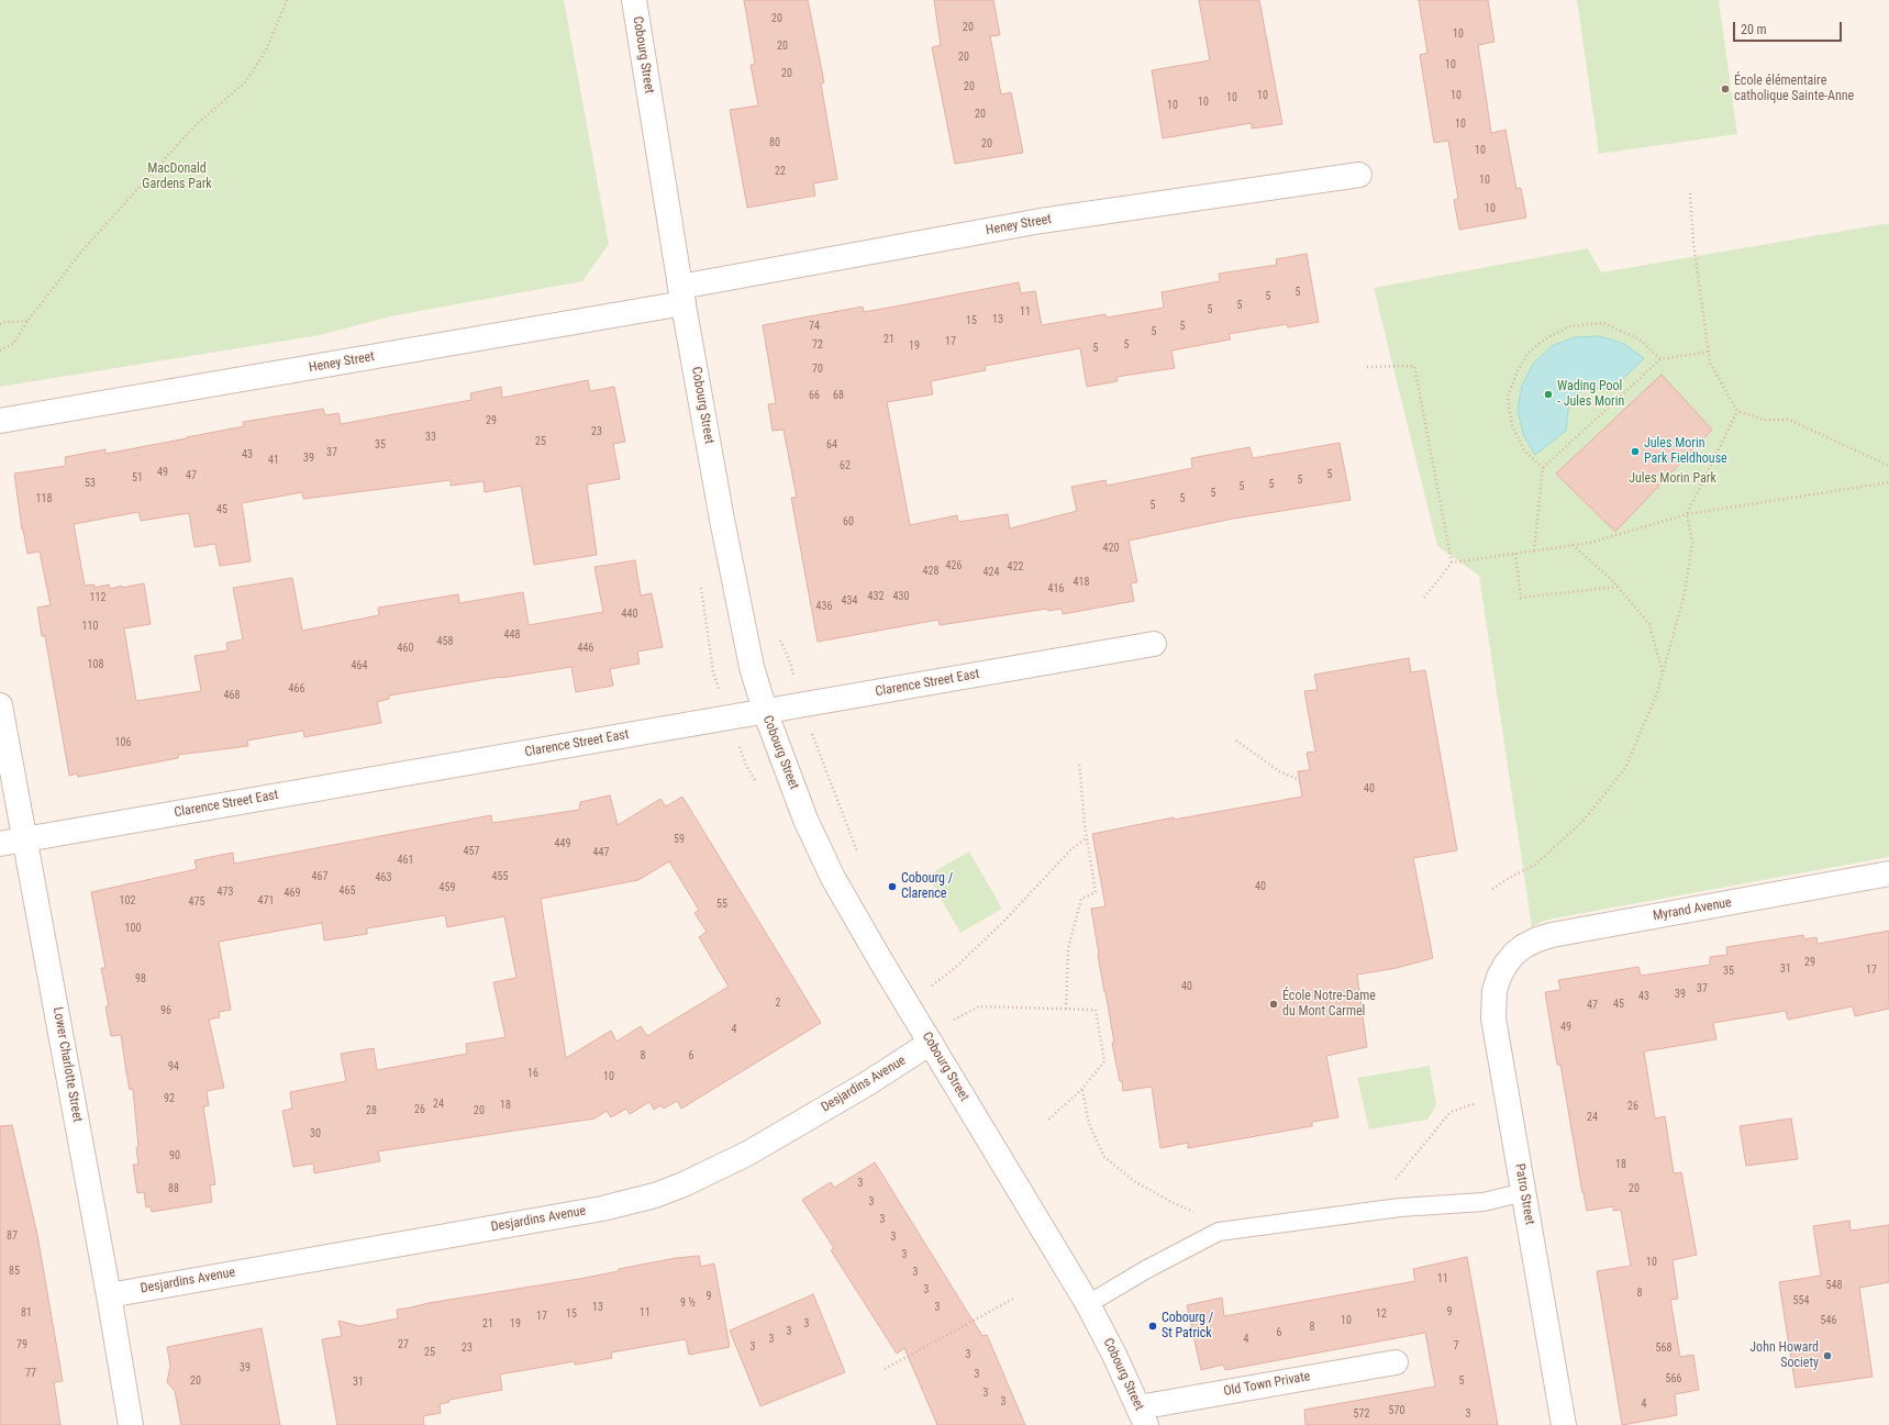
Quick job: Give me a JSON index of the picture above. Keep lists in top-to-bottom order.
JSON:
{
  "streets": {
    "street": [
      "Cobourg Street",
      "Heney Street",
      "Clarence Street East",
      "Myrand Avenue",
      "Lower Charlotte Street",
      "Desjardins Avenue",
      "Patro Street",
      "Old Town Private"
    ]
  },
  "crossings": [
    ["Cobourg Street", "Heney Street"],
    ["Cobourg Street", "Clarence Street East"],
    ["Cobourg Street", "Desjardins Avenue"],
    ["Cobourg Street", "Old Town Private"],
    ["Clarence Street East", "Lower Charlotte Street"],
    ["Myrand Avenue", "Patro Street"],
    ["Lower Charlotte Street", "Desjardins Avenue"]
  ],
  "parks": ["MacDonald Gardens Park", "Jules Morin Park"],
  "places": [
    "École élémentaire catholique Sainte-Anne",
    "Wading Pool - Jules Morin",
    "Jules Morin Park Fieldhouse",
    "Cobourg / Clarence",
    "École Notre-Dame du Mont Carmel",
    "Cobourg / St Patrick",
    "John Howard Society"
  ],
  "house_numbers": [
    "20",
    "20",
    "10",
    "20",
    "20",
    "10",
    "20",
    "20",
    "10",
    "10",
    "10",
    "10",
    "10",
    "20",
    "10",
    "80",
    "20",
    "10",
    "22",
    "10",
    "10",
    "5",
    "5",
    "5",
    "5",
    "11",
    "13",
    "15",
    "74",
    "5",
    "5",
    "21",
    "17",
    "72",
    "5",
    "19",
    "5",
    "70",
    "66",
    "68",
    "29",
    "23",
    "33",
    "25",
    "35",
    "64",
    "37",
    "43",
    "39",
    "41",
    "62",
    "49",
    "5",
    "47",
    "51",
    "5",
    "53",
    "5",
    "5",
    "5",
    "118",
    "5",
    "5",
    "45",
    "60",
    "420",
    "426",
    "422",
    "428",
    "424",
    "418",
    "416",
    "432",
    "430",
    "112",
    "434",
    "436",
    "440",
    "110",
    "448",
    "458",
    "460",
    "446",
    "108",
    "464",
    "466",
    "468",
    "106",
    "40",
    "59",
    "449",
    "457",
    "447",
    "461",
    "467",
    "455",
    "463",
    "40",
    "459",
    "465",
    "473",
    "469",
    "102",
    "471",
    "475",
    "55",
    "100",
    "29",
    "31",
    "17",
    "35",
    "98",
    "40",
    "37",
    "39",
    "43",
    "2",
    "45",
    "47",
    "96",
    "49",
    "4",
    "8",
    "6",
    "94",
    "16",
    "10",
    "92",
    "24",
    "18",
    "26",
    "26",
    "28",
    "20",
    "24",
    "30",
    "90",
    "18",
    "3",
    "88",
    "20",
    "3",
    "3",
    "87",
    "3",
    "3",
    "10",
    "85",
    "3",
    "11",
    "548",
    "3",
    "8",
    "9",
    "554",
    "9 ½",
    "13",
    "3",
    "9",
    "81",
    "11",
    "15",
    "12",
    "17",
    "10",
    "546",
    "21",
    "19",
    "3",
    "8",
    "3",
    "6",
    "3",
    "4",
    "79",
    "27",
    "7",
    "3",
    "23",
    "568",
    "25",
    "3",
    "39",
    "77",
    "3",
    "566",
    "20",
    "5",
    "31",
    "3",
    "3",
    "4",
    "570",
    "572",
    "3"
  ],
  "scale_bar": "20 m"
}
